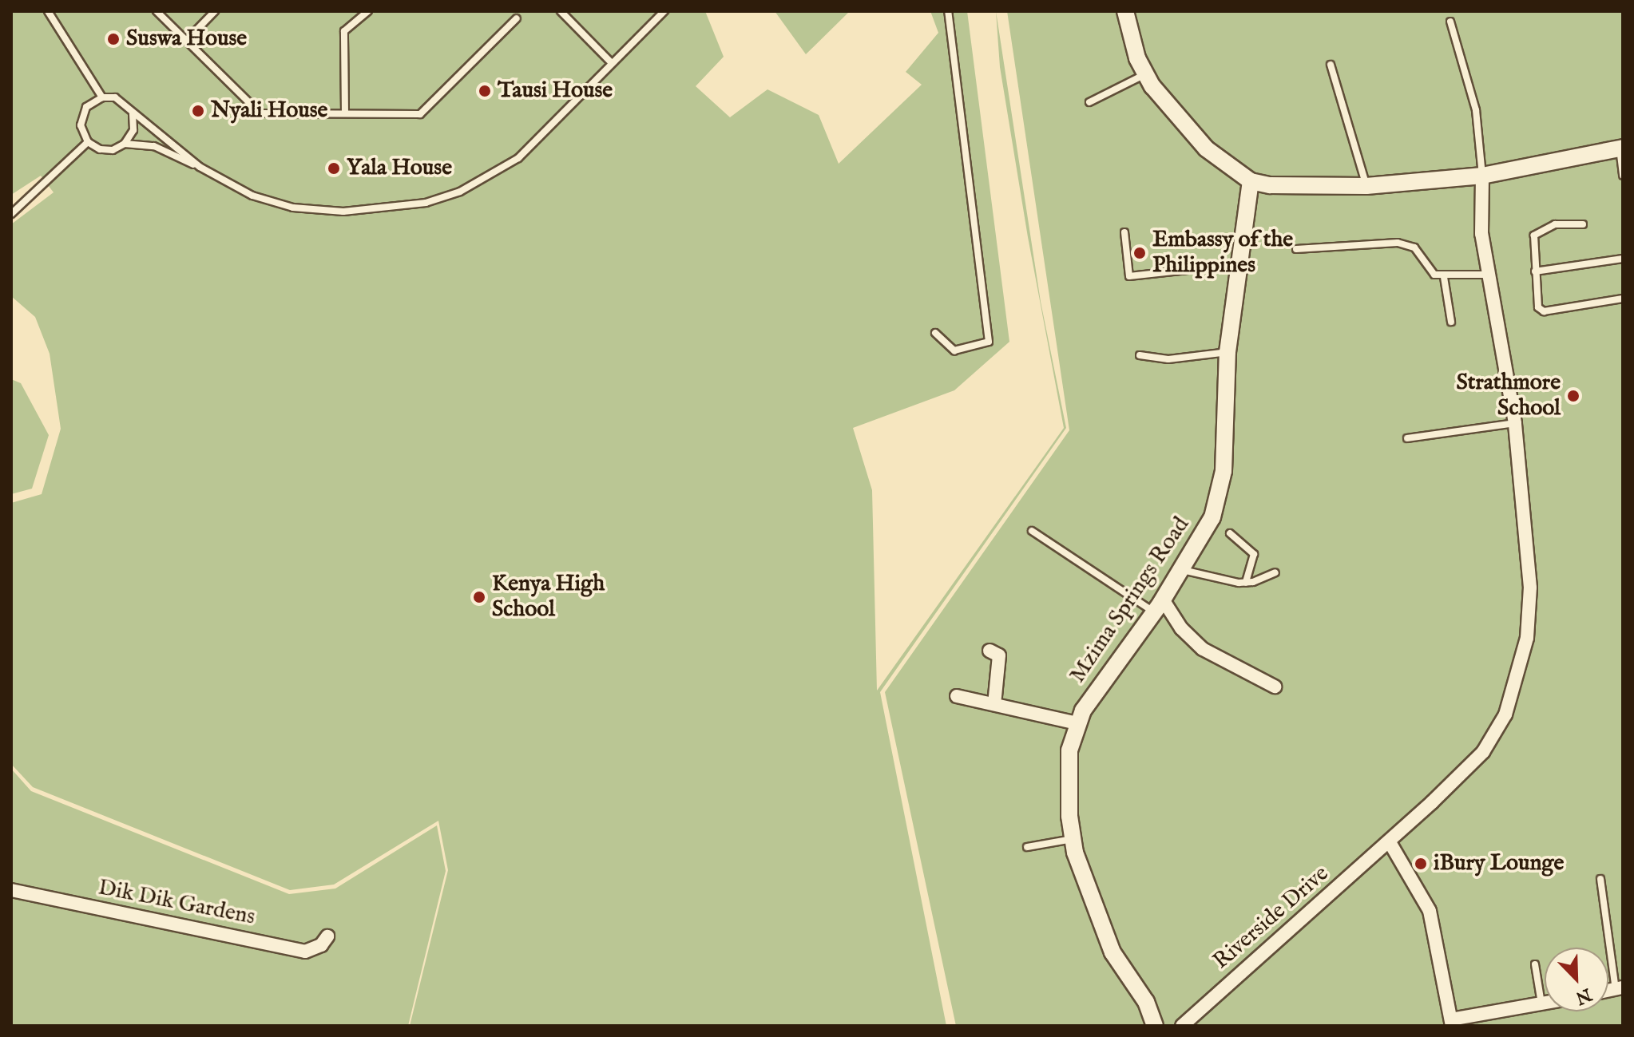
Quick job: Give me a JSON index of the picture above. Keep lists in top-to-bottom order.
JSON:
{
  "streets": {
    "street": ["Mzima Springs Road", "Dik Dik Gardens", "Riverside Drive"]
  },
  "places": [
    "Suswa House",
    "Tausi House",
    "Nyali House",
    "Yala House",
    "Embassy of the Philippines",
    "Strathmore School",
    "Kenya High School",
    "iBury Lounge"
  ],
  "north": "bottom right"
}
